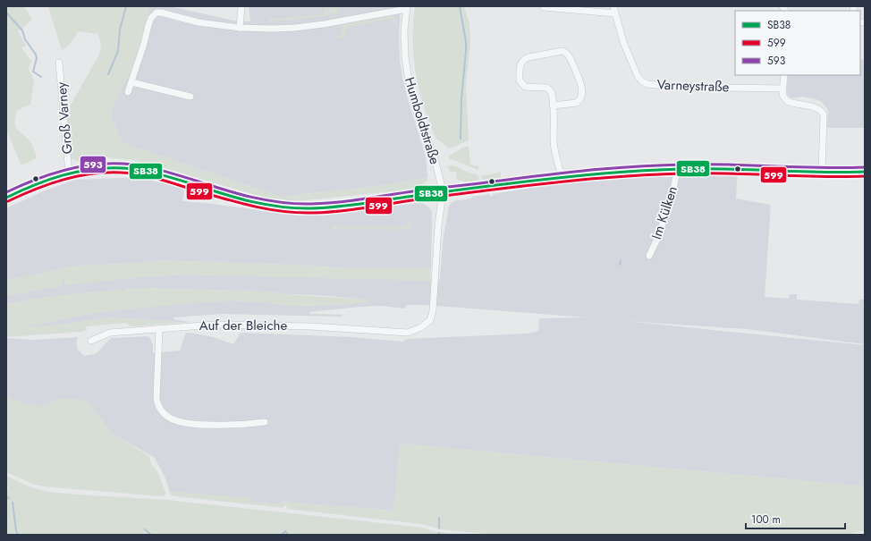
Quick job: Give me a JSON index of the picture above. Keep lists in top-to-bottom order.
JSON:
{
  "streets": {
    "street": [
      "Varneystraße",
      "Groß Varney",
      "Humboldtstraße",
      "Im Külken",
      "Auf der Bleiche"
    ]
  },
  "crossings": [
    ["Humboldtstraße", "Auf der Bleiche"]
  ],
  "lines": ["transit line 593", "transit line SB38", "transit line 599"],
  "legend": ["SB38", "599", "593"],
  "scale_bar": "100 m"
}
